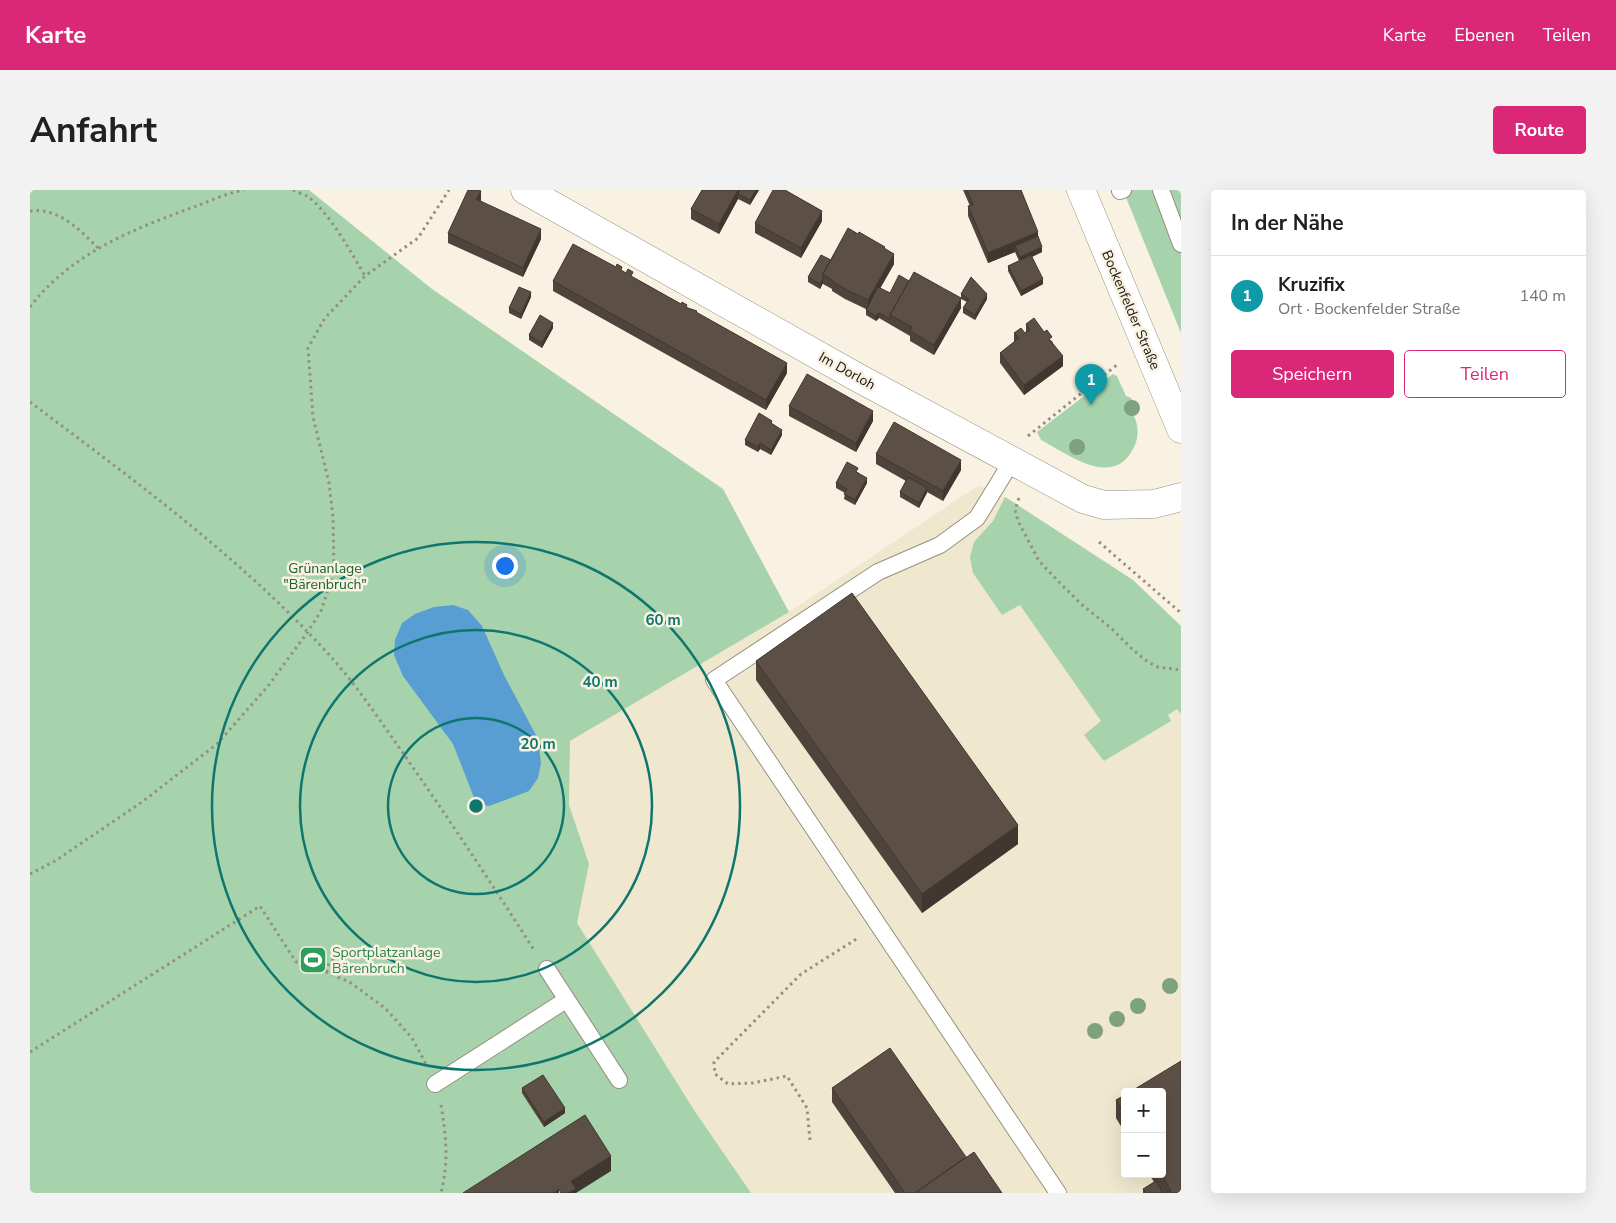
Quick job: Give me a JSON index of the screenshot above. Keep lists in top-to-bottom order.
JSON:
{
  "streets": {
    "street": ["Bockenfelder Straße", "Im Dorloh"]
  },
  "parks": ["Grünanlage \"Bärenbruch\""],
  "places": {
    "sports": ["Sportplatzanlage Bärenbruch"]
  },
  "page": {
    "header": "Karte",
    "nav": ["Karte", "Ebenen", "Teilen"],
    "buttons": [
      "Route",
      ["Speichern", "Teilen"]
    ],
    "title": "Anfahrt",
    "heading": "In der Nähe",
    "list": [
      {
        "mark": "1",
        "name": "Kruzifix",
        "note": "Ort · Bockenfelder Straße",
        "value": "140 m"
      }
    ],
    "pins": "1",
    "map_buttons": ["+", "−"]
  },
  "rings": ["60 m", "40 m", "20 m"]
}
